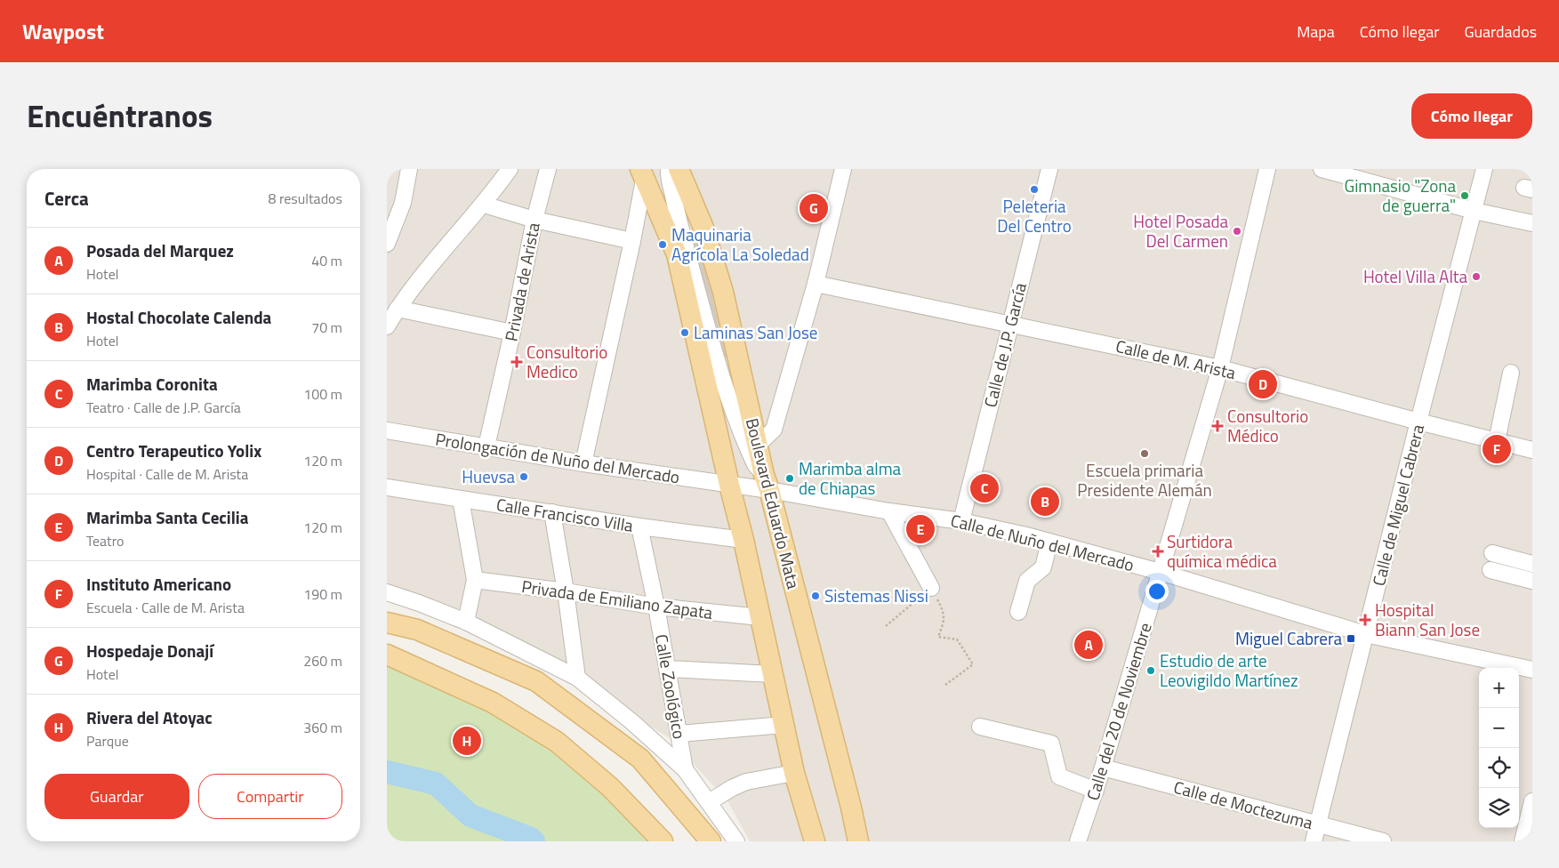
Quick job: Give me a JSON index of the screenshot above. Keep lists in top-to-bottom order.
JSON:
{
  "streets": {
    "main road": ["Boulevard Eduardo Mata"],
    "street": [
      "Privada de Arista",
      "Calle de J.P. García",
      "Calle de M. Arista",
      "Prolongación de Nuño del Mercado",
      "Calle de Miguel Cabrera",
      "Calle Francisco Villa",
      "Calle de Nuño del Mercado",
      "Privada de Emiliano Zapata",
      "Calle Zoológico",
      "Calle del 20 de Noviembre",
      "Calle de Moctezuma"
    ]
  },
  "crossings": [
    ["Privada de Arista", "Prolongación de Nuño del Mercado"],
    ["Calle de J.P. García", "Calle de M. Arista"],
    ["Calle de J.P. García", "Calle de Nuño del Mercado"],
    ["Calle de M. Arista", "Calle de Miguel Cabrera"],
    ["Calle de M. Arista", "Calle del 20 de Noviembre"],
    ["Prolongación de Nuño del Mercado", "Calle de Nuño del Mercado"],
    ["Boulevard Eduardo Mata", "Calle de Nuño del Mercado"],
    ["Calle de Miguel Cabrera", "Calle de Nuño del Mercado"],
    ["Calle de Miguel Cabrera", "Calle de Moctezuma"],
    ["Calle Francisco Villa", "Calle Zoológico"],
    ["Calle de Nuño del Mercado", "Calle del 20 de Noviembre"],
    ["Privada de Emiliano Zapata", "Calle Zoológico"],
    ["Calle del 20 de Noviembre", "Calle de Moctezuma"]
  ],
  "places": {
    "other": [
      "Peleteria Del Centro",
      "Gimnasio \"Zona de guerra\"",
      "Hotel Posada Del Carmen",
      "Maquinaria Agrícola La Soledad",
      "Hotel Villa Alta",
      "Laminas San Jose",
      "Escuela primaria Presidente Alemán",
      "Huevsa",
      "Marimba alma de Chiapas",
      "Sistemas Nissi",
      "Estudio de arte Leovigildo Martínez"
    ],
    "health": [
      "Consultorio Medico",
      "Consultorio Médico",
      "Surtidora química médica",
      "Hospital Biann San Jose"
    ],
    "transit": ["Miguel Cabrera"]
  },
  "page": {
    "header": "Waypost",
    "nav": ["Mapa", "Cómo llegar", "Guardados"],
    "title": "Encuéntranos",
    "buttons": [
      "Cómo llegar",
      ["Guardar", "Compartir"]
    ],
    "heading": ["Cerca", "8 resultados"],
    "pins": [
      "G",
      "D",
      "F",
      "C",
      "B",
      "E",
      "A",
      "H"
    ],
    "list": [
      {
        "mark": "A",
        "name": "Posada del Marquez",
        "note": "Hotel",
        "value": "40 m"
      },
      {
        "mark": "B",
        "name": "Hostal Chocolate Calenda",
        "note": "Hotel",
        "value": "70 m"
      },
      {
        "mark": "C",
        "name": "Marimba Coronita",
        "note": "Teatro · Calle de J.P. García",
        "value": "100 m"
      },
      {
        "mark": "D",
        "name": "Centro Terapeutico Yolix",
        "note": "Hospital · Calle de M. Arista",
        "value": "120 m"
      },
      {
        "mark": "E",
        "name": "Marimba Santa Cecilia",
        "note": "Teatro",
        "value": "120 m"
      },
      {
        "mark": "F",
        "name": "Instituto Americano",
        "note": "Escuela · Calle de M. Arista",
        "value": "190 m"
      },
      {
        "mark": "G",
        "name": "Hospedaje Donají",
        "note": "Hotel",
        "value": "260 m"
      },
      {
        "mark": "H",
        "name": "Rivera del Atoyac",
        "note": "Parque",
        "value": "360 m"
      }
    ],
    "map_buttons": ["+", "−"]
  }
}
